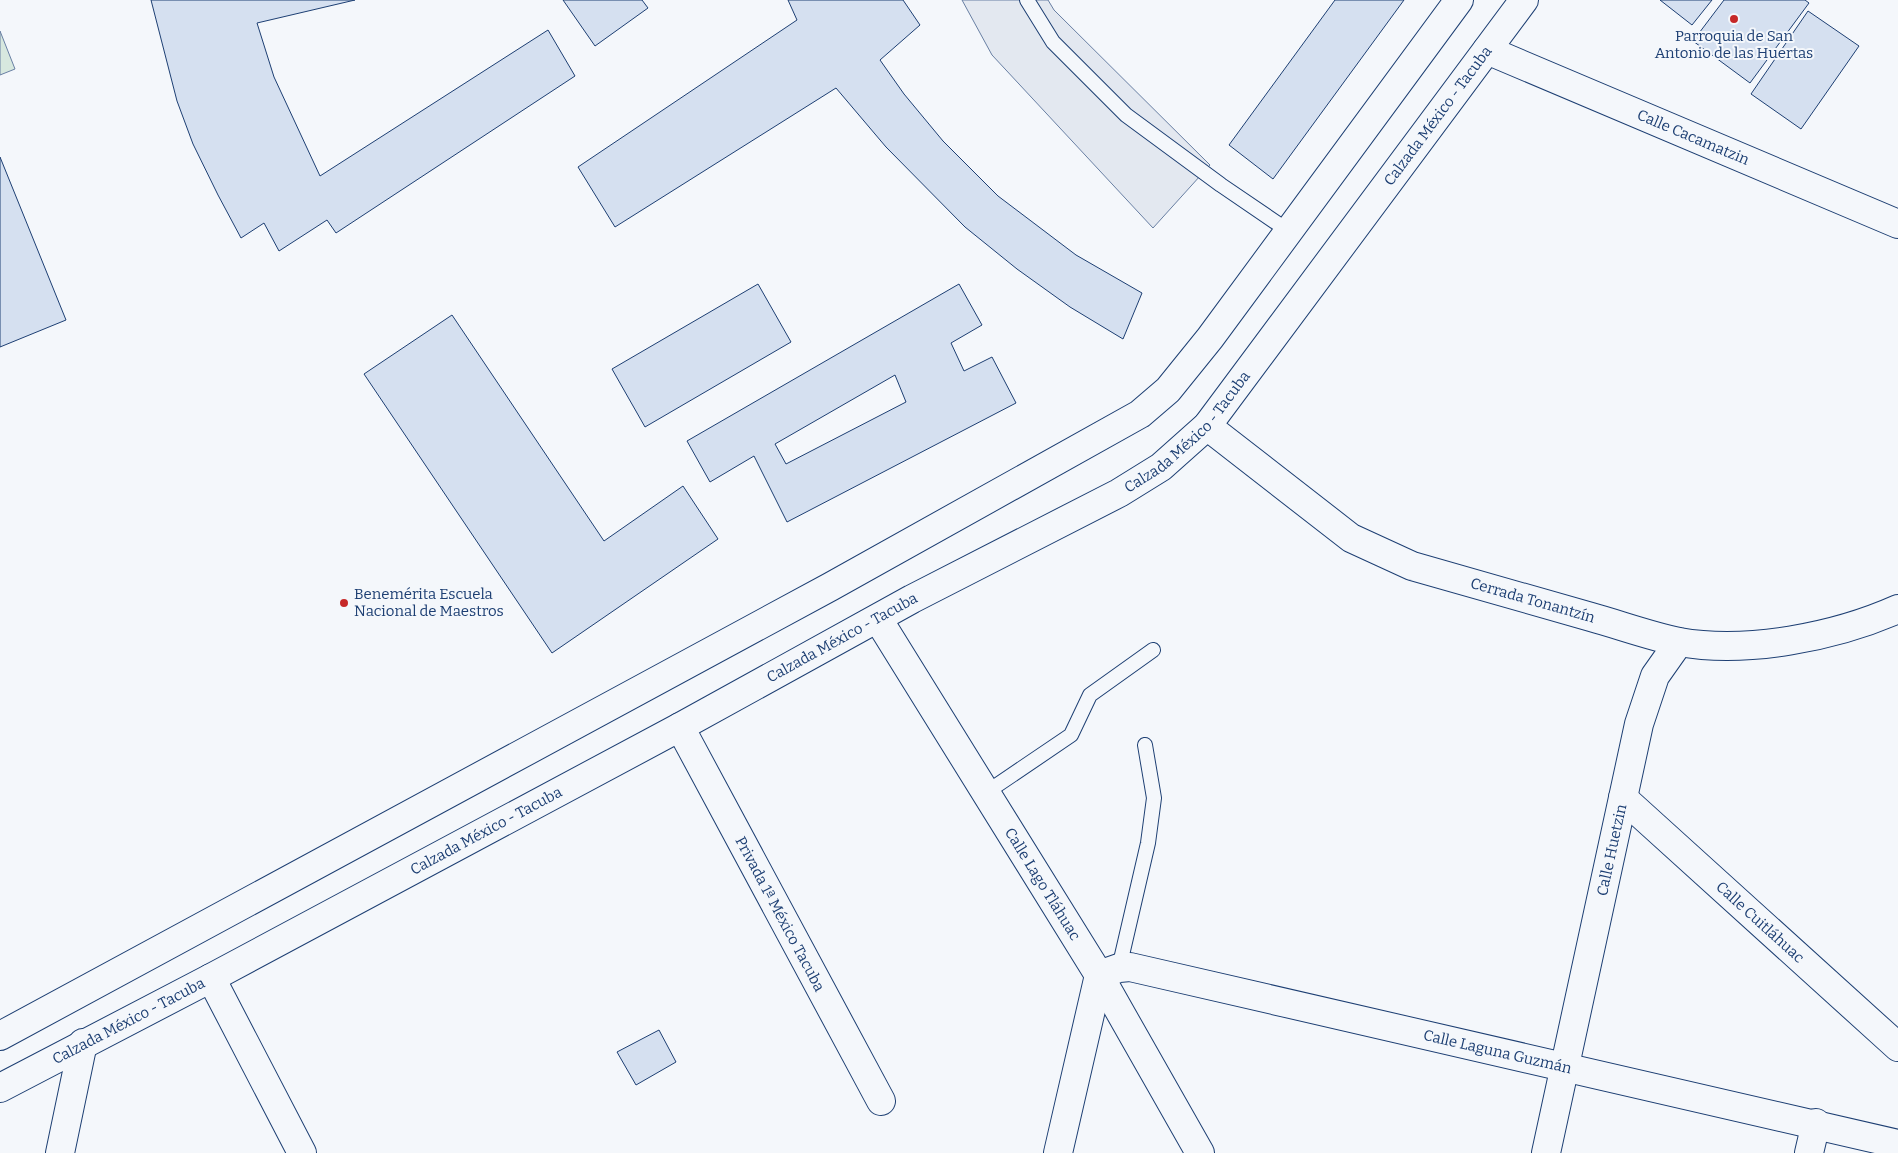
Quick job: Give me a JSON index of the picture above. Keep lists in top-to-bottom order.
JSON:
{
  "streets": {
    "street": [
      "Calzada México - Tacuba",
      "Calle Cacamatzin",
      "Cerrada Tonantzín",
      "Calle Huetzin",
      "Calle Lago Tláhuac",
      "Privada 1ª México Tacuba",
      "Calle Cuitláhuac",
      "Calle Laguna Guzmán"
    ]
  },
  "crossings": [
    ["Calzada México - Tacuba", "Calle Cacamatzin"],
    ["Calzada México - Tacuba", "Cerrada Tonantzín"],
    ["Calzada México - Tacuba", "Calle Lago Tláhuac"],
    ["Calzada México - Tacuba", "Privada 1ª México Tacuba"],
    ["Cerrada Tonantzín", "Calle Huetzin"],
    ["Calle Huetzin", "Calle Cuitláhuac"],
    ["Calle Huetzin", "Calle Laguna Guzmán"],
    ["Calle Lago Tláhuac", "Calle Laguna Guzmán"]
  ],
  "places": ["Parroquia de San Antonio de las Huertas", "Benemérita Escuela Nacional de Maestros"]
}
